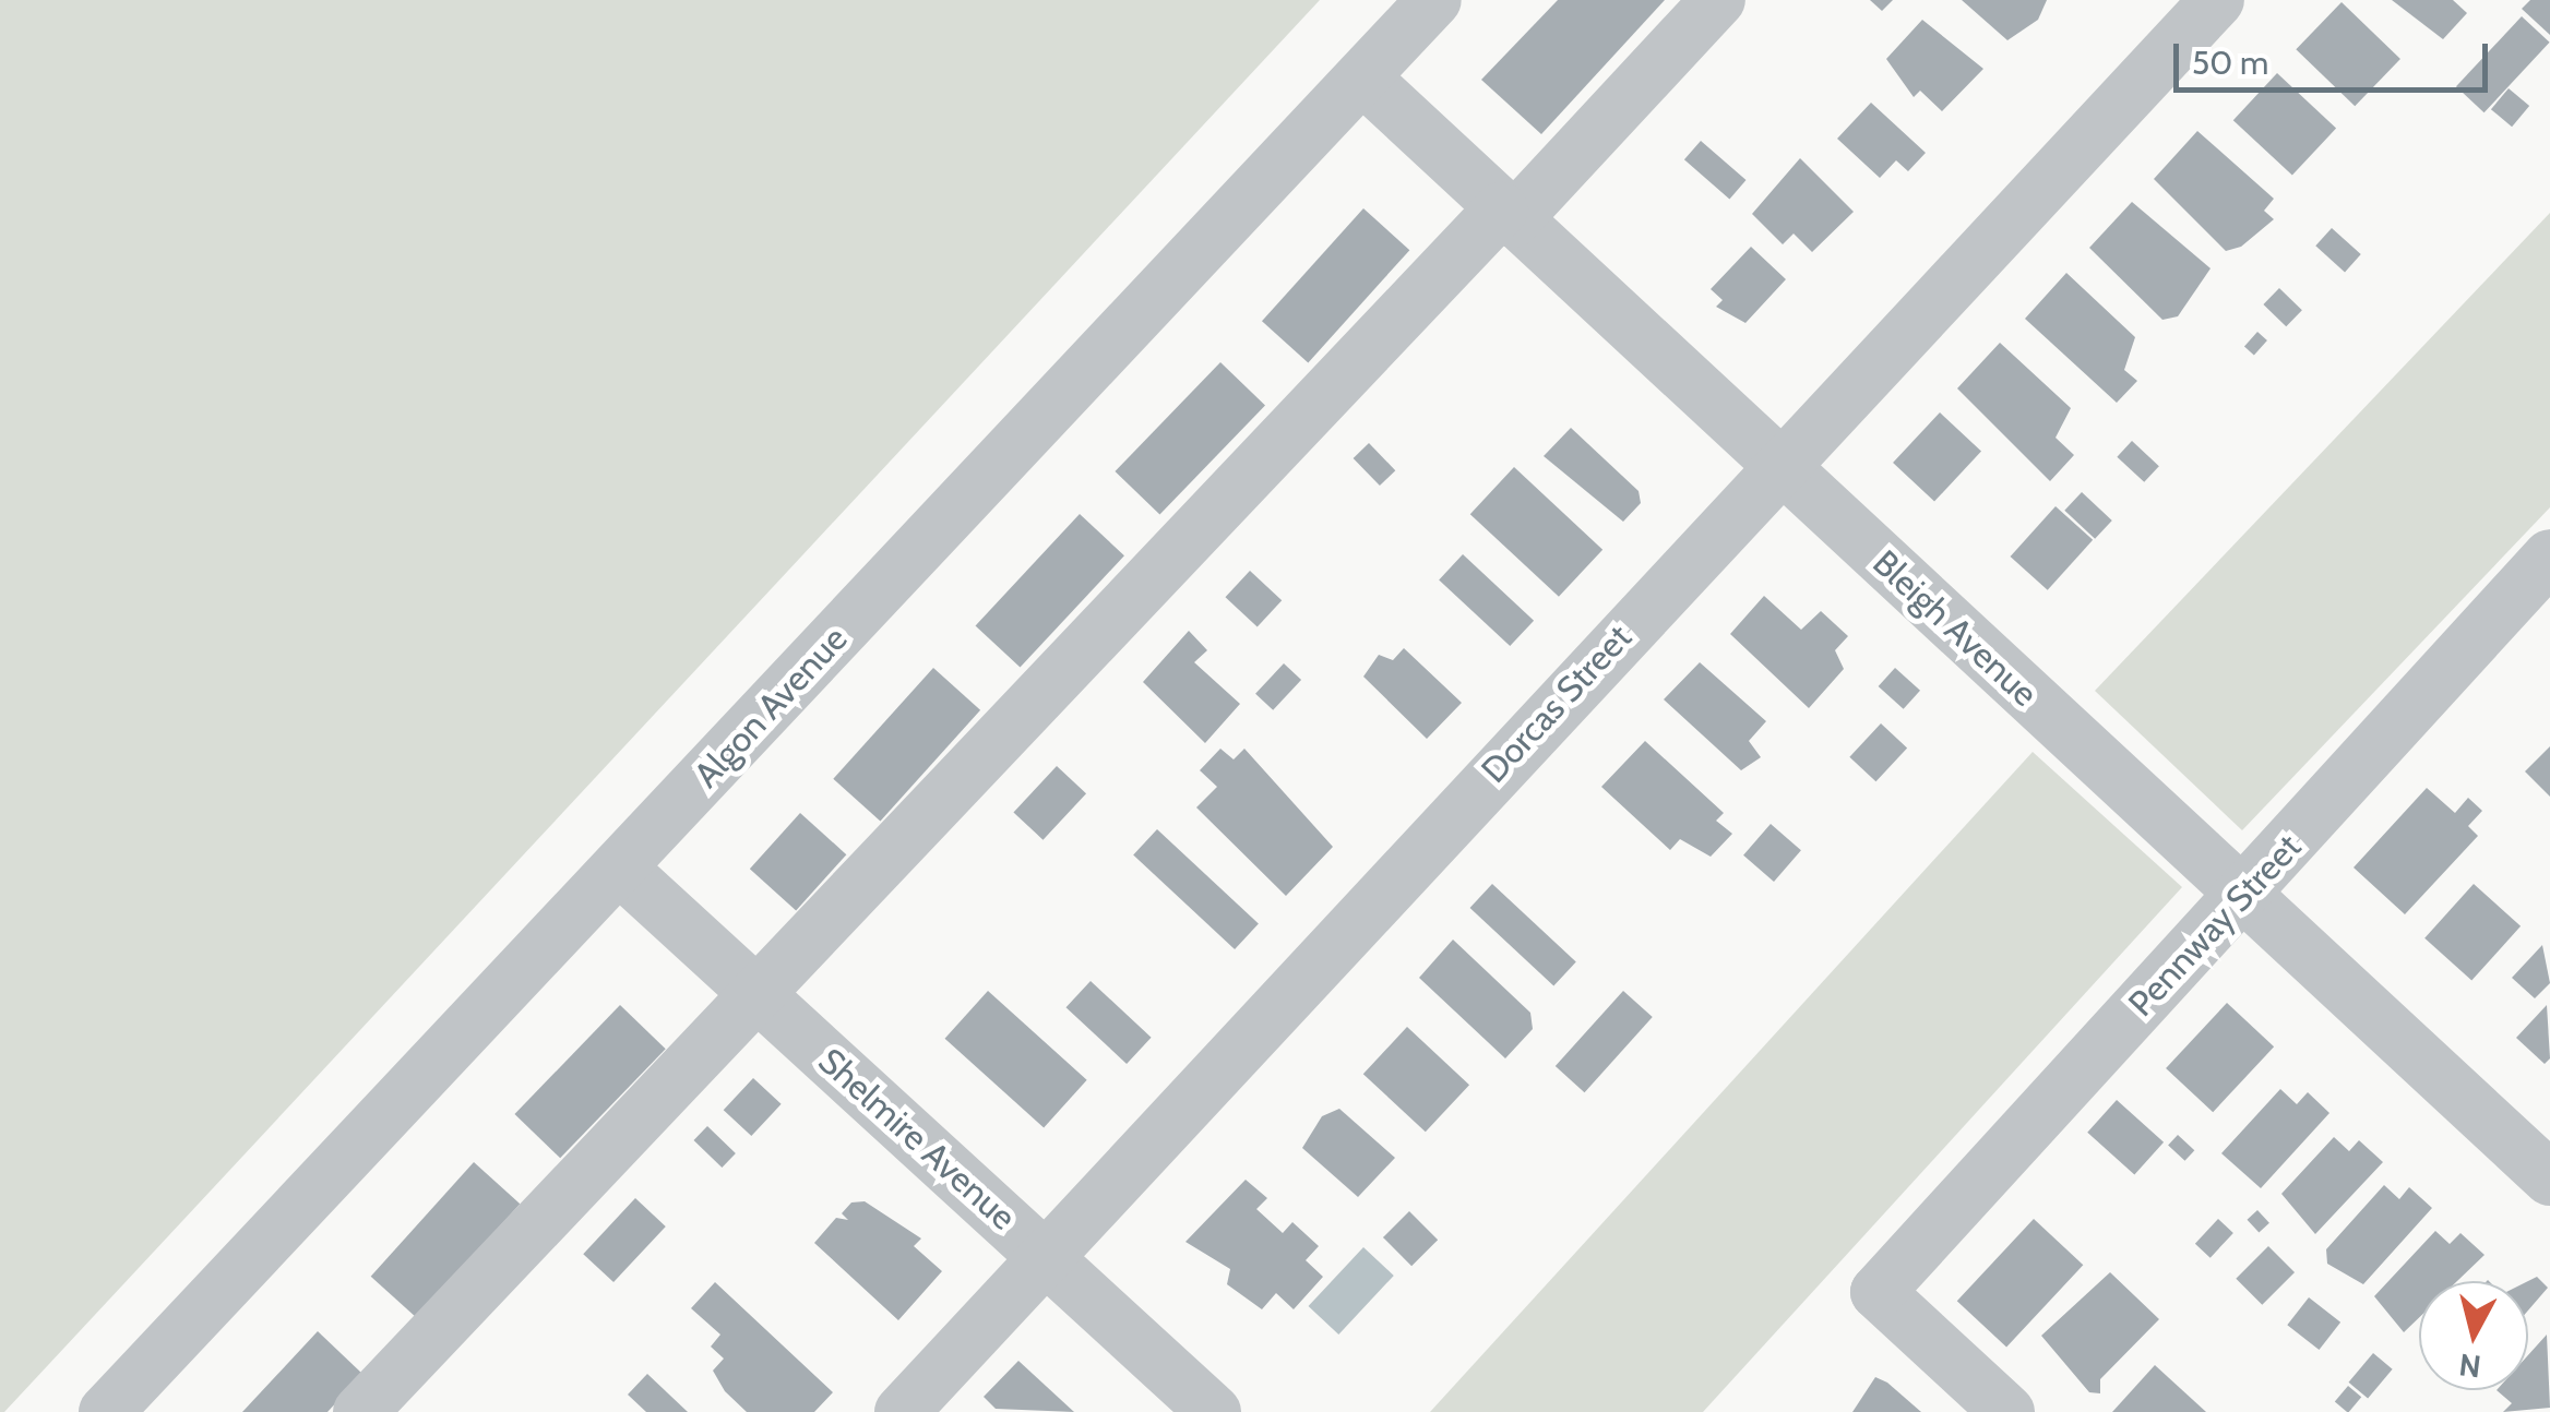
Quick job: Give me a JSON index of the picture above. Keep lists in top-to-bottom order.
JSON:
{
  "streets": {
    "street": [
      "Bleigh Avenue",
      "Dorcas Street",
      "Algon Avenue",
      "Pennway Street",
      "Shelmire Avenue"
    ]
  },
  "crossings": [
    ["Bleigh Avenue", "Dorcas Street"],
    ["Bleigh Avenue", "Algon Avenue"],
    ["Bleigh Avenue", "Pennway Street"],
    ["Dorcas Street", "Shelmire Avenue"],
    ["Algon Avenue", "Shelmire Avenue"]
  ],
  "scale_bar": "50 m",
  "north": "bottom"
}
